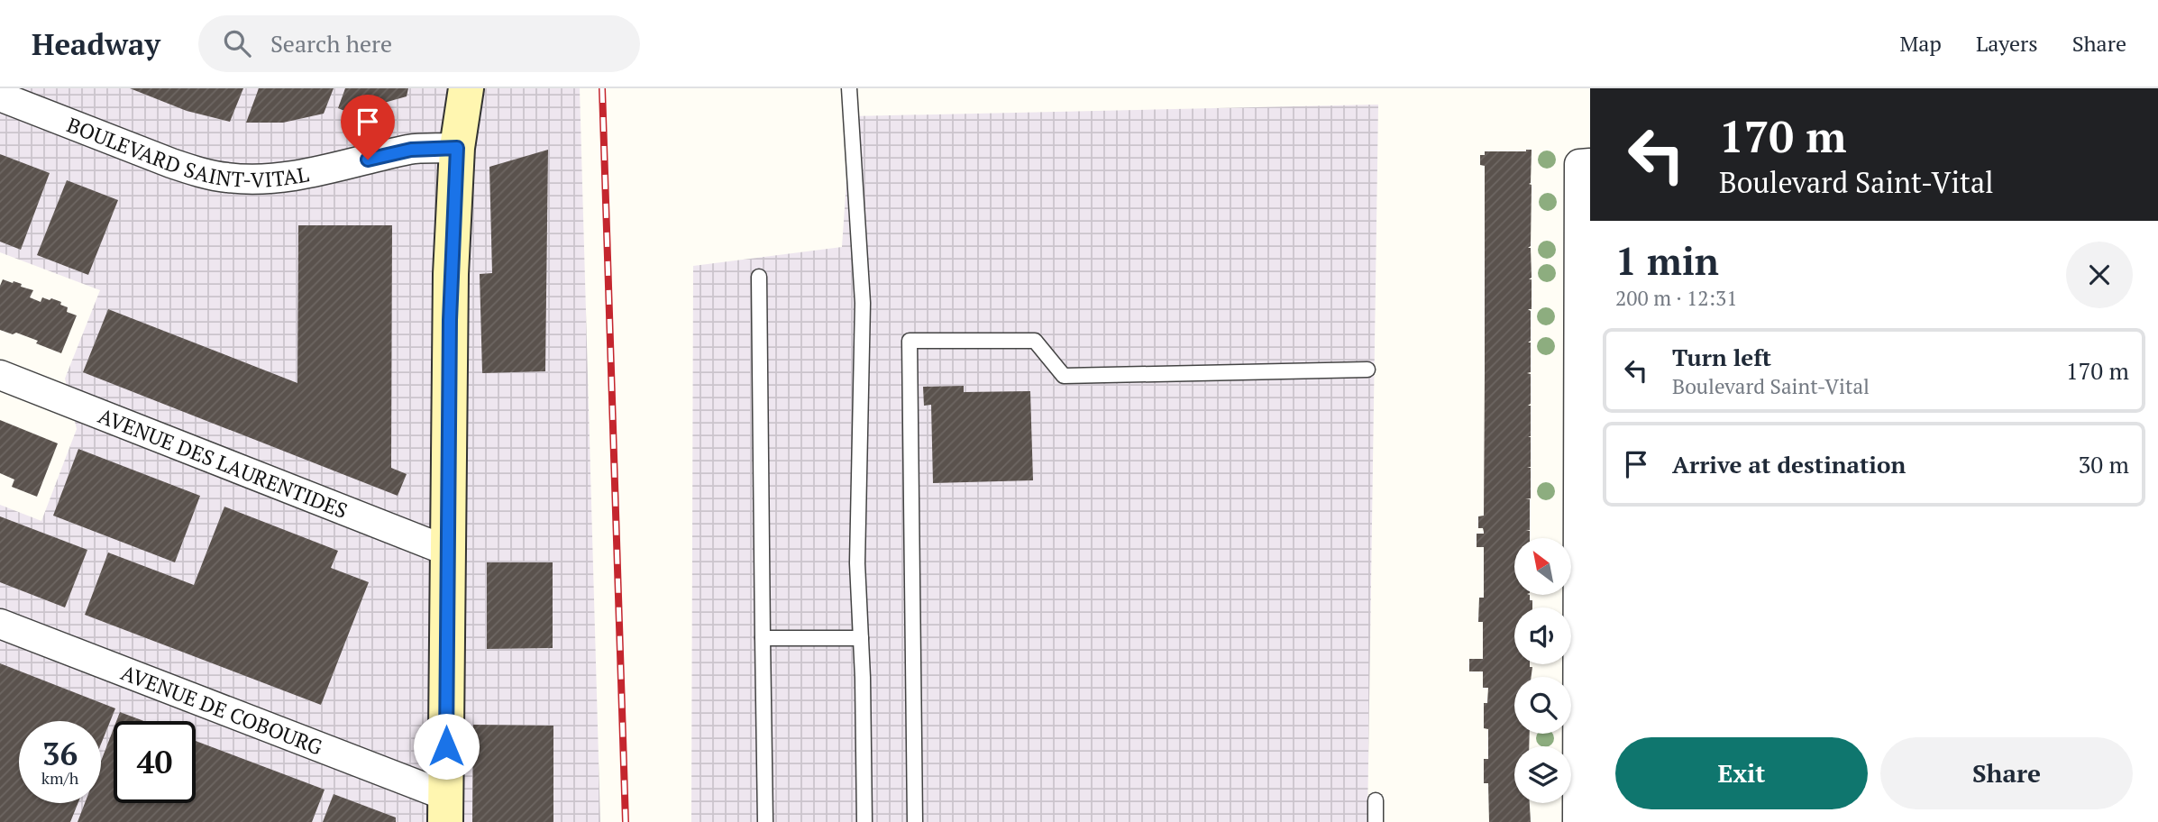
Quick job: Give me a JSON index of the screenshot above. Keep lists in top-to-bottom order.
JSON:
{
  "streets": {
    "street": ["BOULEVARD SAINT-VITAL", "AVENUE DES LAURENTIDES", "AVENUE DE COBOURG"]
  },
  "north": "top left",
  "page": {
    "header": "Headway",
    "search": "Search here",
    "nav": ["Map", "Layers", "Share"],
    "turn": ["170 m", "Boulevard Saint-Vital"],
    "heading": ["1 min", "200 m · 12:31"],
    "list": [
      {
        "name": "Turn left",
        "note": "Boulevard Saint-Vital",
        "value": "170 m"
      },
      {
        "name": "Arrive at destination",
        "value": "30 m"
      }
    ],
    "speed": "36 km/h",
    "limit": "40",
    "buttons": ["Exit", "Share"]
  }
}
